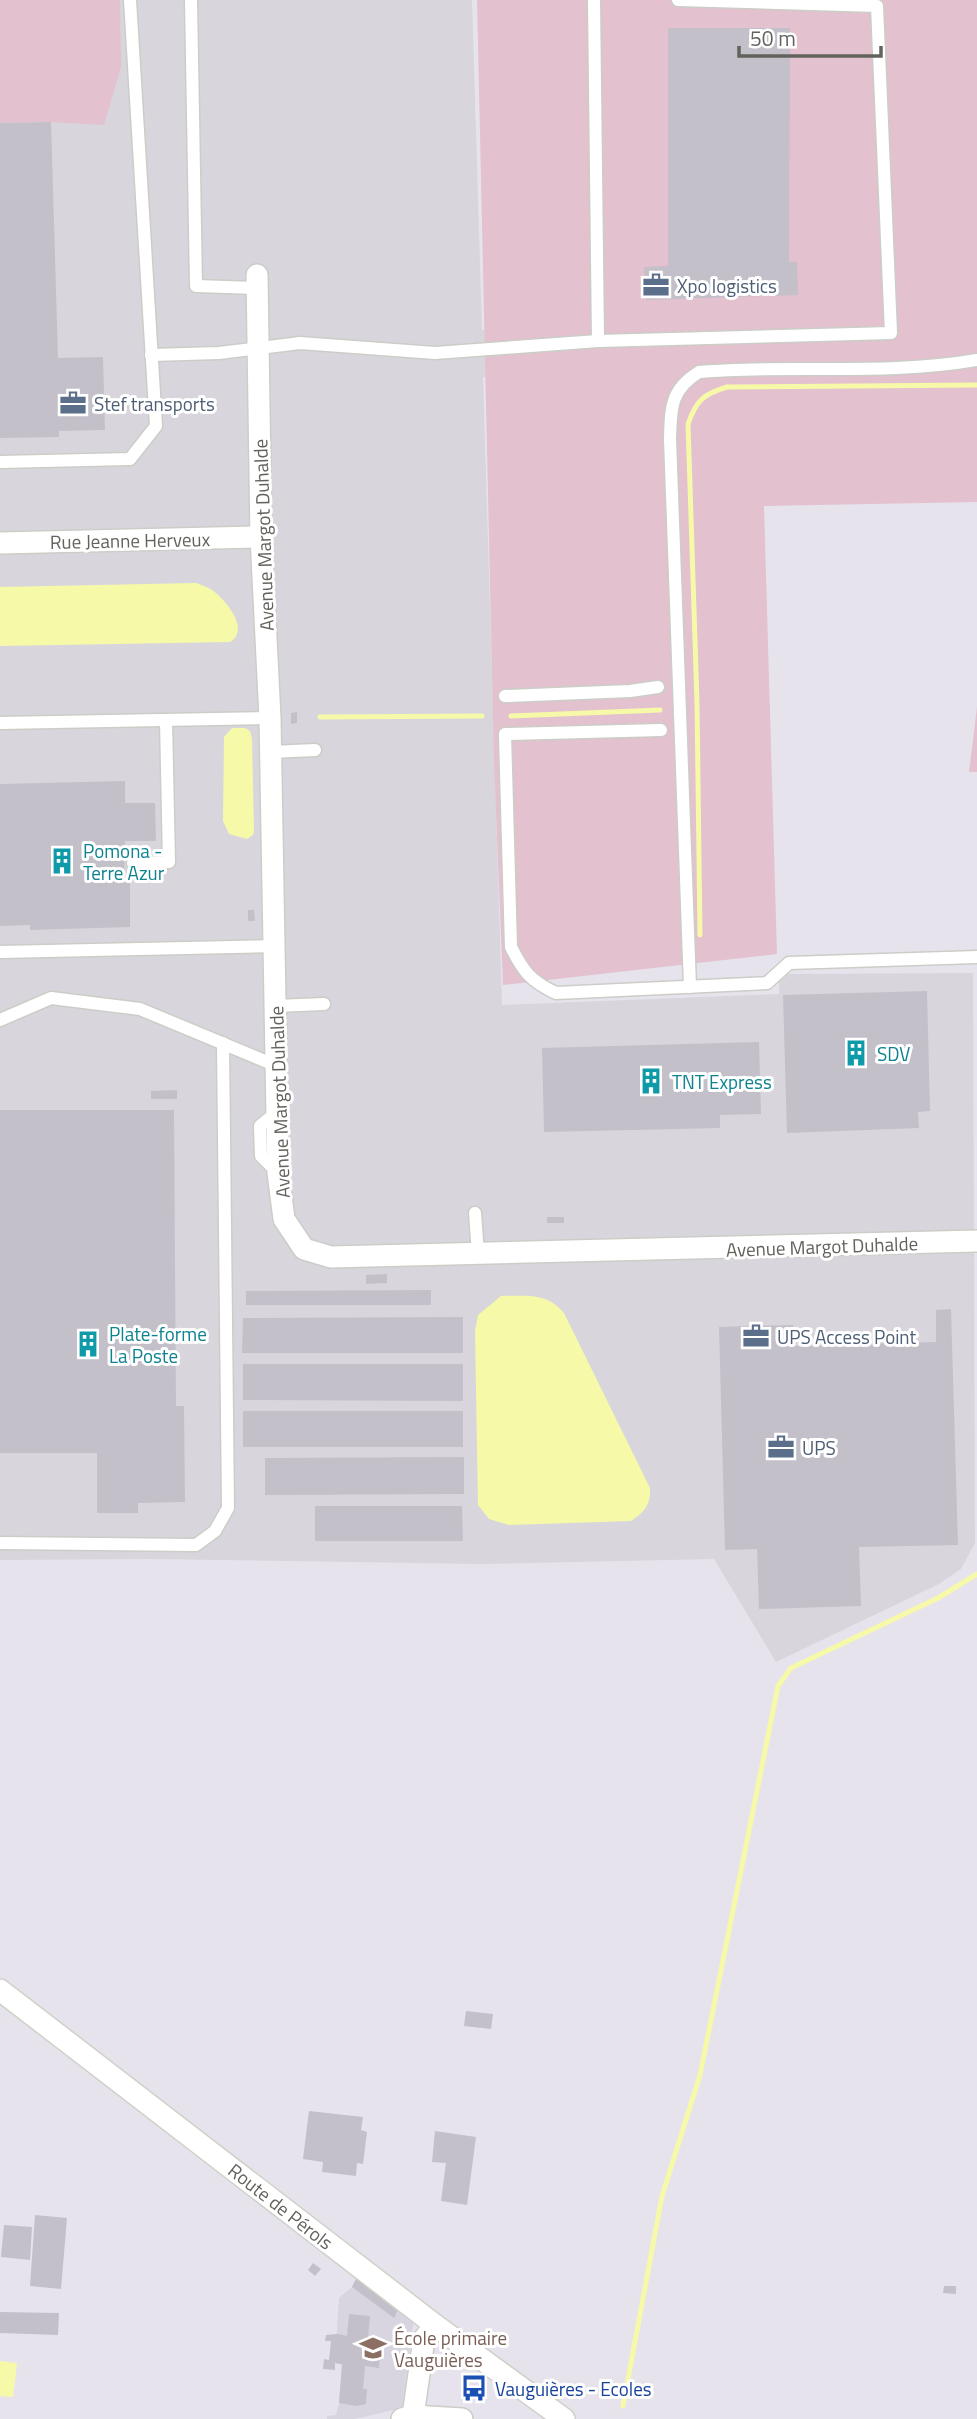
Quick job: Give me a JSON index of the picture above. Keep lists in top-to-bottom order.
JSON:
{
  "streets": {
    "street": ["Avenue Margot Duhalde", "Rue Jeanne Herveux", "Route de Pérols"]
  },
  "crossings": [
    ["Avenue Margot Duhalde", "Rue Jeanne Herveux"]
  ],
  "places": {
    "office": [
      "Xpo logistics",
      "Stef transports",
      "UPS Access Point",
      "UPS"
    ],
    "building": [
      "Pomona - Terre Azur",
      "SDV",
      "TNT Express",
      "Plate-forme La Poste"
    ],
    "school or university": ["École primaire Vauguières"],
    "bus stop": ["Vauguières - Ecoles"]
  },
  "scale_bar": "50 m"
}
